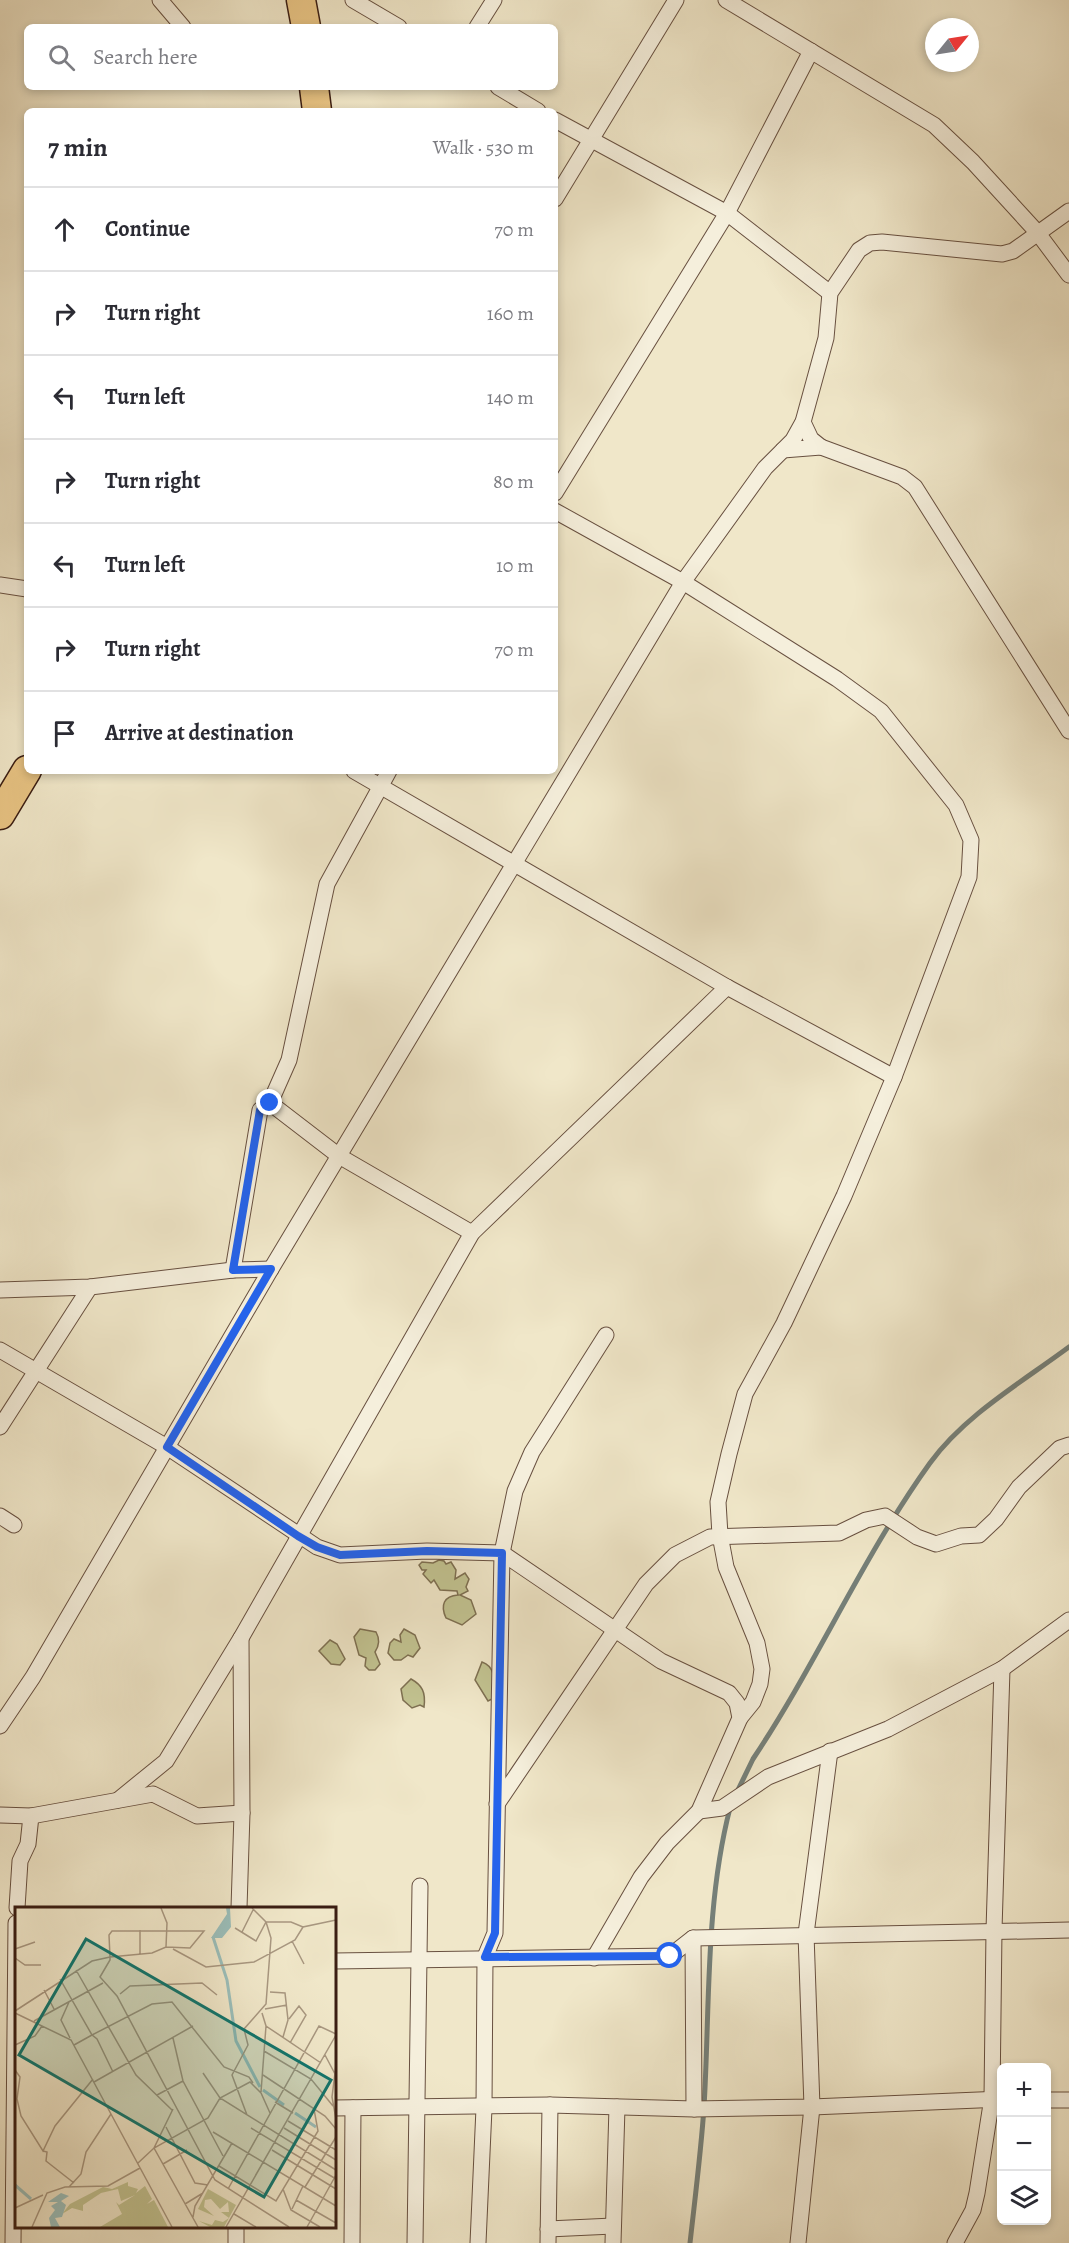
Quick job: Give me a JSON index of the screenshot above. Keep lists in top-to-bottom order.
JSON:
{
  "north": "top right",
  "page": {
    "search": "Search here",
    "heading": ["7 min", "Walk · 530 m"],
    "list": [
      ["Continue", "70 m"],
      ["Turn right", "160 m"],
      ["Turn left", "140 m"],
      ["Turn right", "80 m"],
      ["Turn left", "10 m"],
      ["Turn right", "70 m"],
      "Arrive at destination"
    ],
    "map_buttons": ["+", "−"]
  }
}
